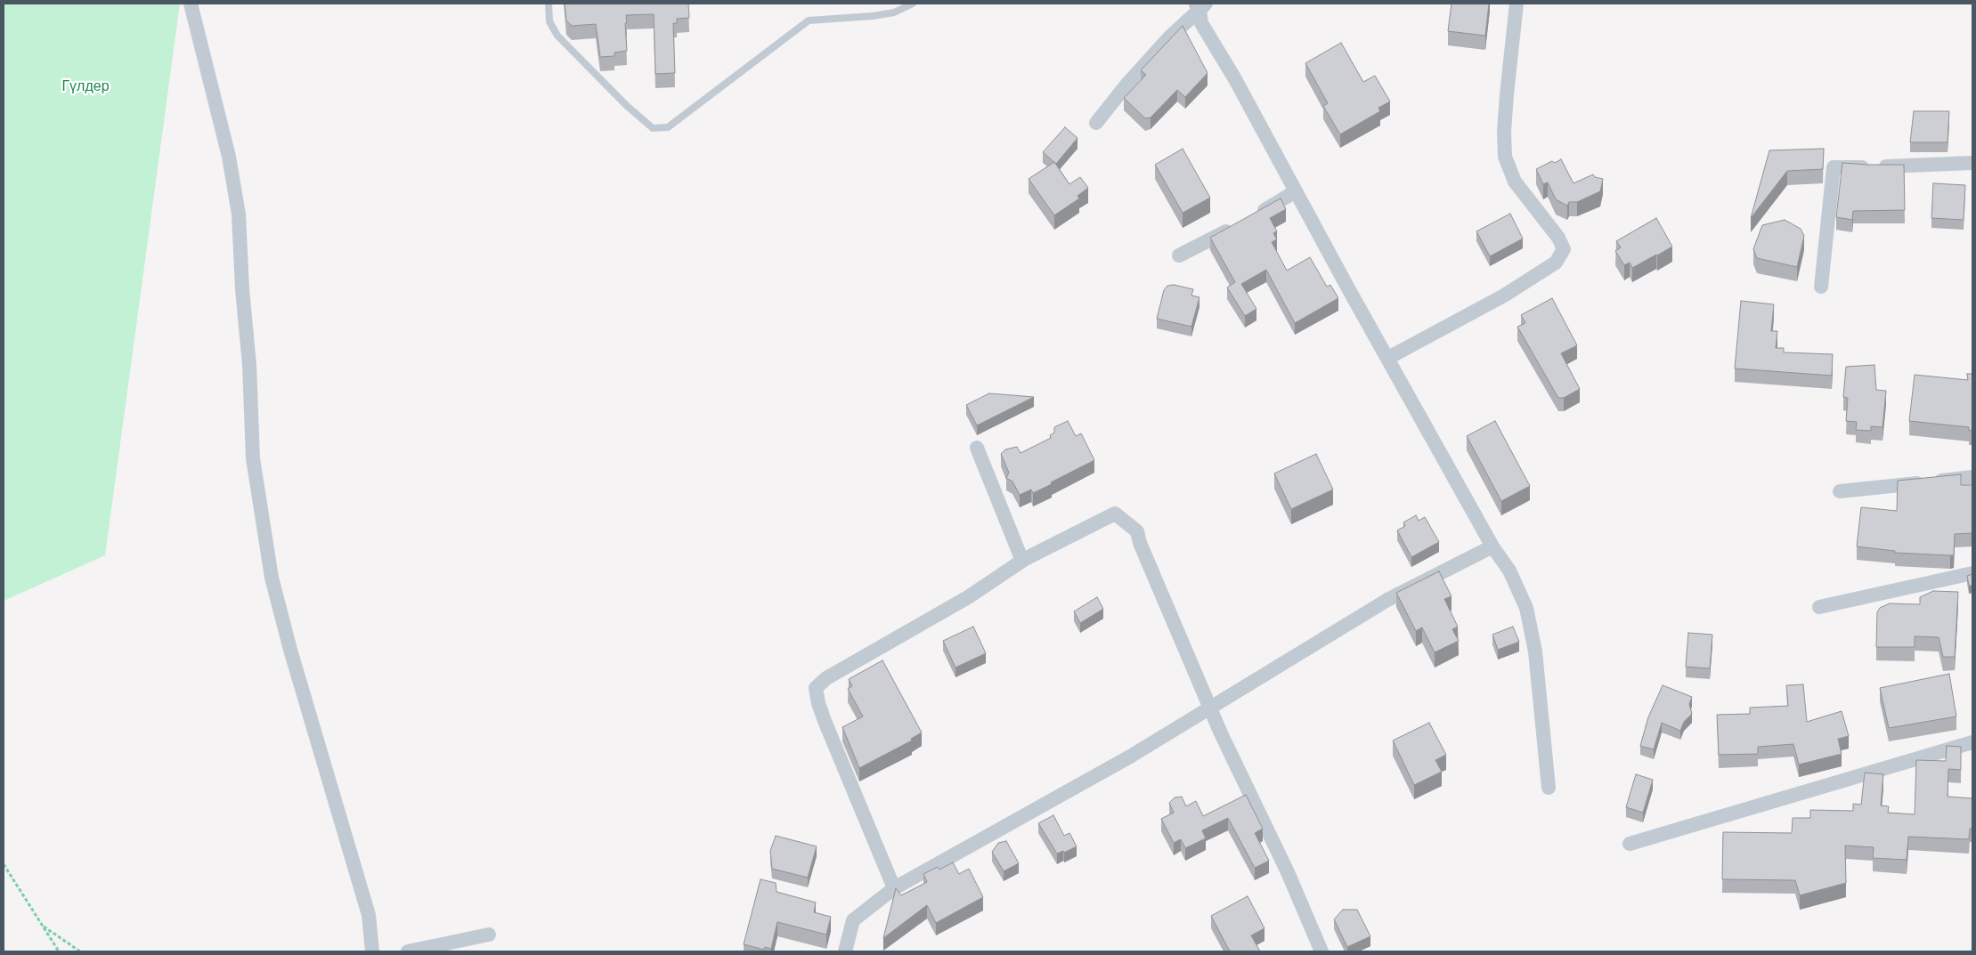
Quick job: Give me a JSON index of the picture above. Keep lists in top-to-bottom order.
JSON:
{
  "parks": ["Гүлдер"]
}
